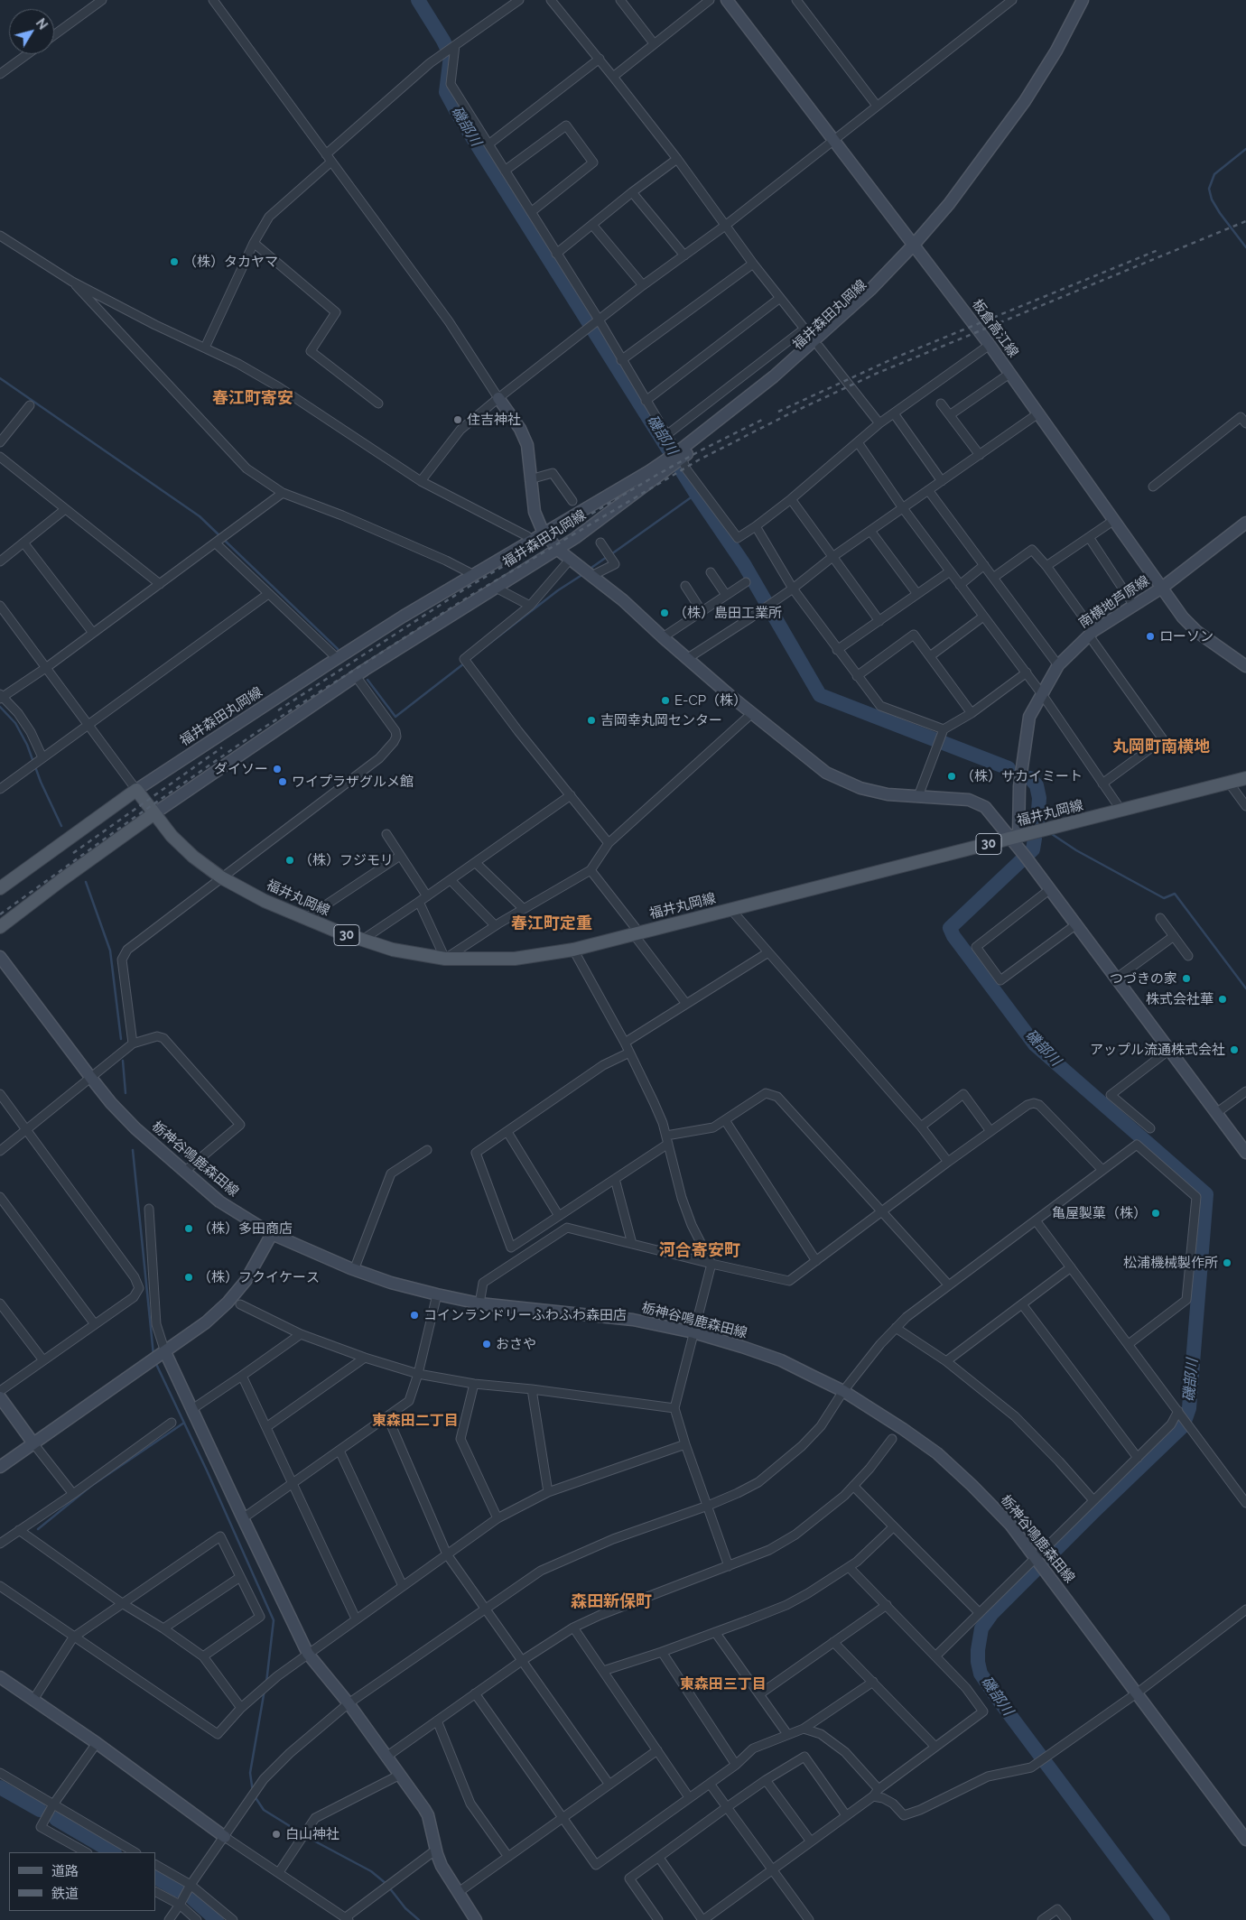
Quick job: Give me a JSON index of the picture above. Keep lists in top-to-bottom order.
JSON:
{
  "streets": {
    "main road": [
      "福井森田丸岡線",
      "板倉高江線",
      "南横地芦原線",
      "福井丸岡線",
      "30",
      "栃神谷鳴鹿森田線"
    ]
  },
  "crossings": [
    ["福井森田丸岡線", "板倉高江線"],
    ["福井森田丸岡線", "福井丸岡線"],
    ["板倉高江線", "南横地芦原線"],
    ["南横地芦原線", "福井丸岡線"]
  ],
  "districts": [
    "春江町寄安",
    "丸岡町南横地",
    "春江町定重",
    "河合寄安町",
    "東森田二丁目",
    "森田新保町",
    "東森田三丁目"
  ],
  "water": ["磯部川"],
  "places": [
    "（株）タカヤマ",
    "住吉神社",
    "（株）島田工業所",
    "ローソン",
    "E-CP（株）",
    "吉岡幸丸岡センター",
    "ダイソー",
    "（株）サカイミート",
    "ワイプラザグルメ館",
    "（株）フジモリ",
    "つづきの家",
    "株式会社華",
    "アップル流通株式会社",
    "亀屋製菓（株）",
    "（株）多田商店",
    "松浦機械製作所",
    "（株）フクイケース",
    "コインランドリーふわふわ森田店",
    "おさや",
    "白山神社"
  ],
  "legend": ["道路", "鉄道"],
  "north": "top right"
}
